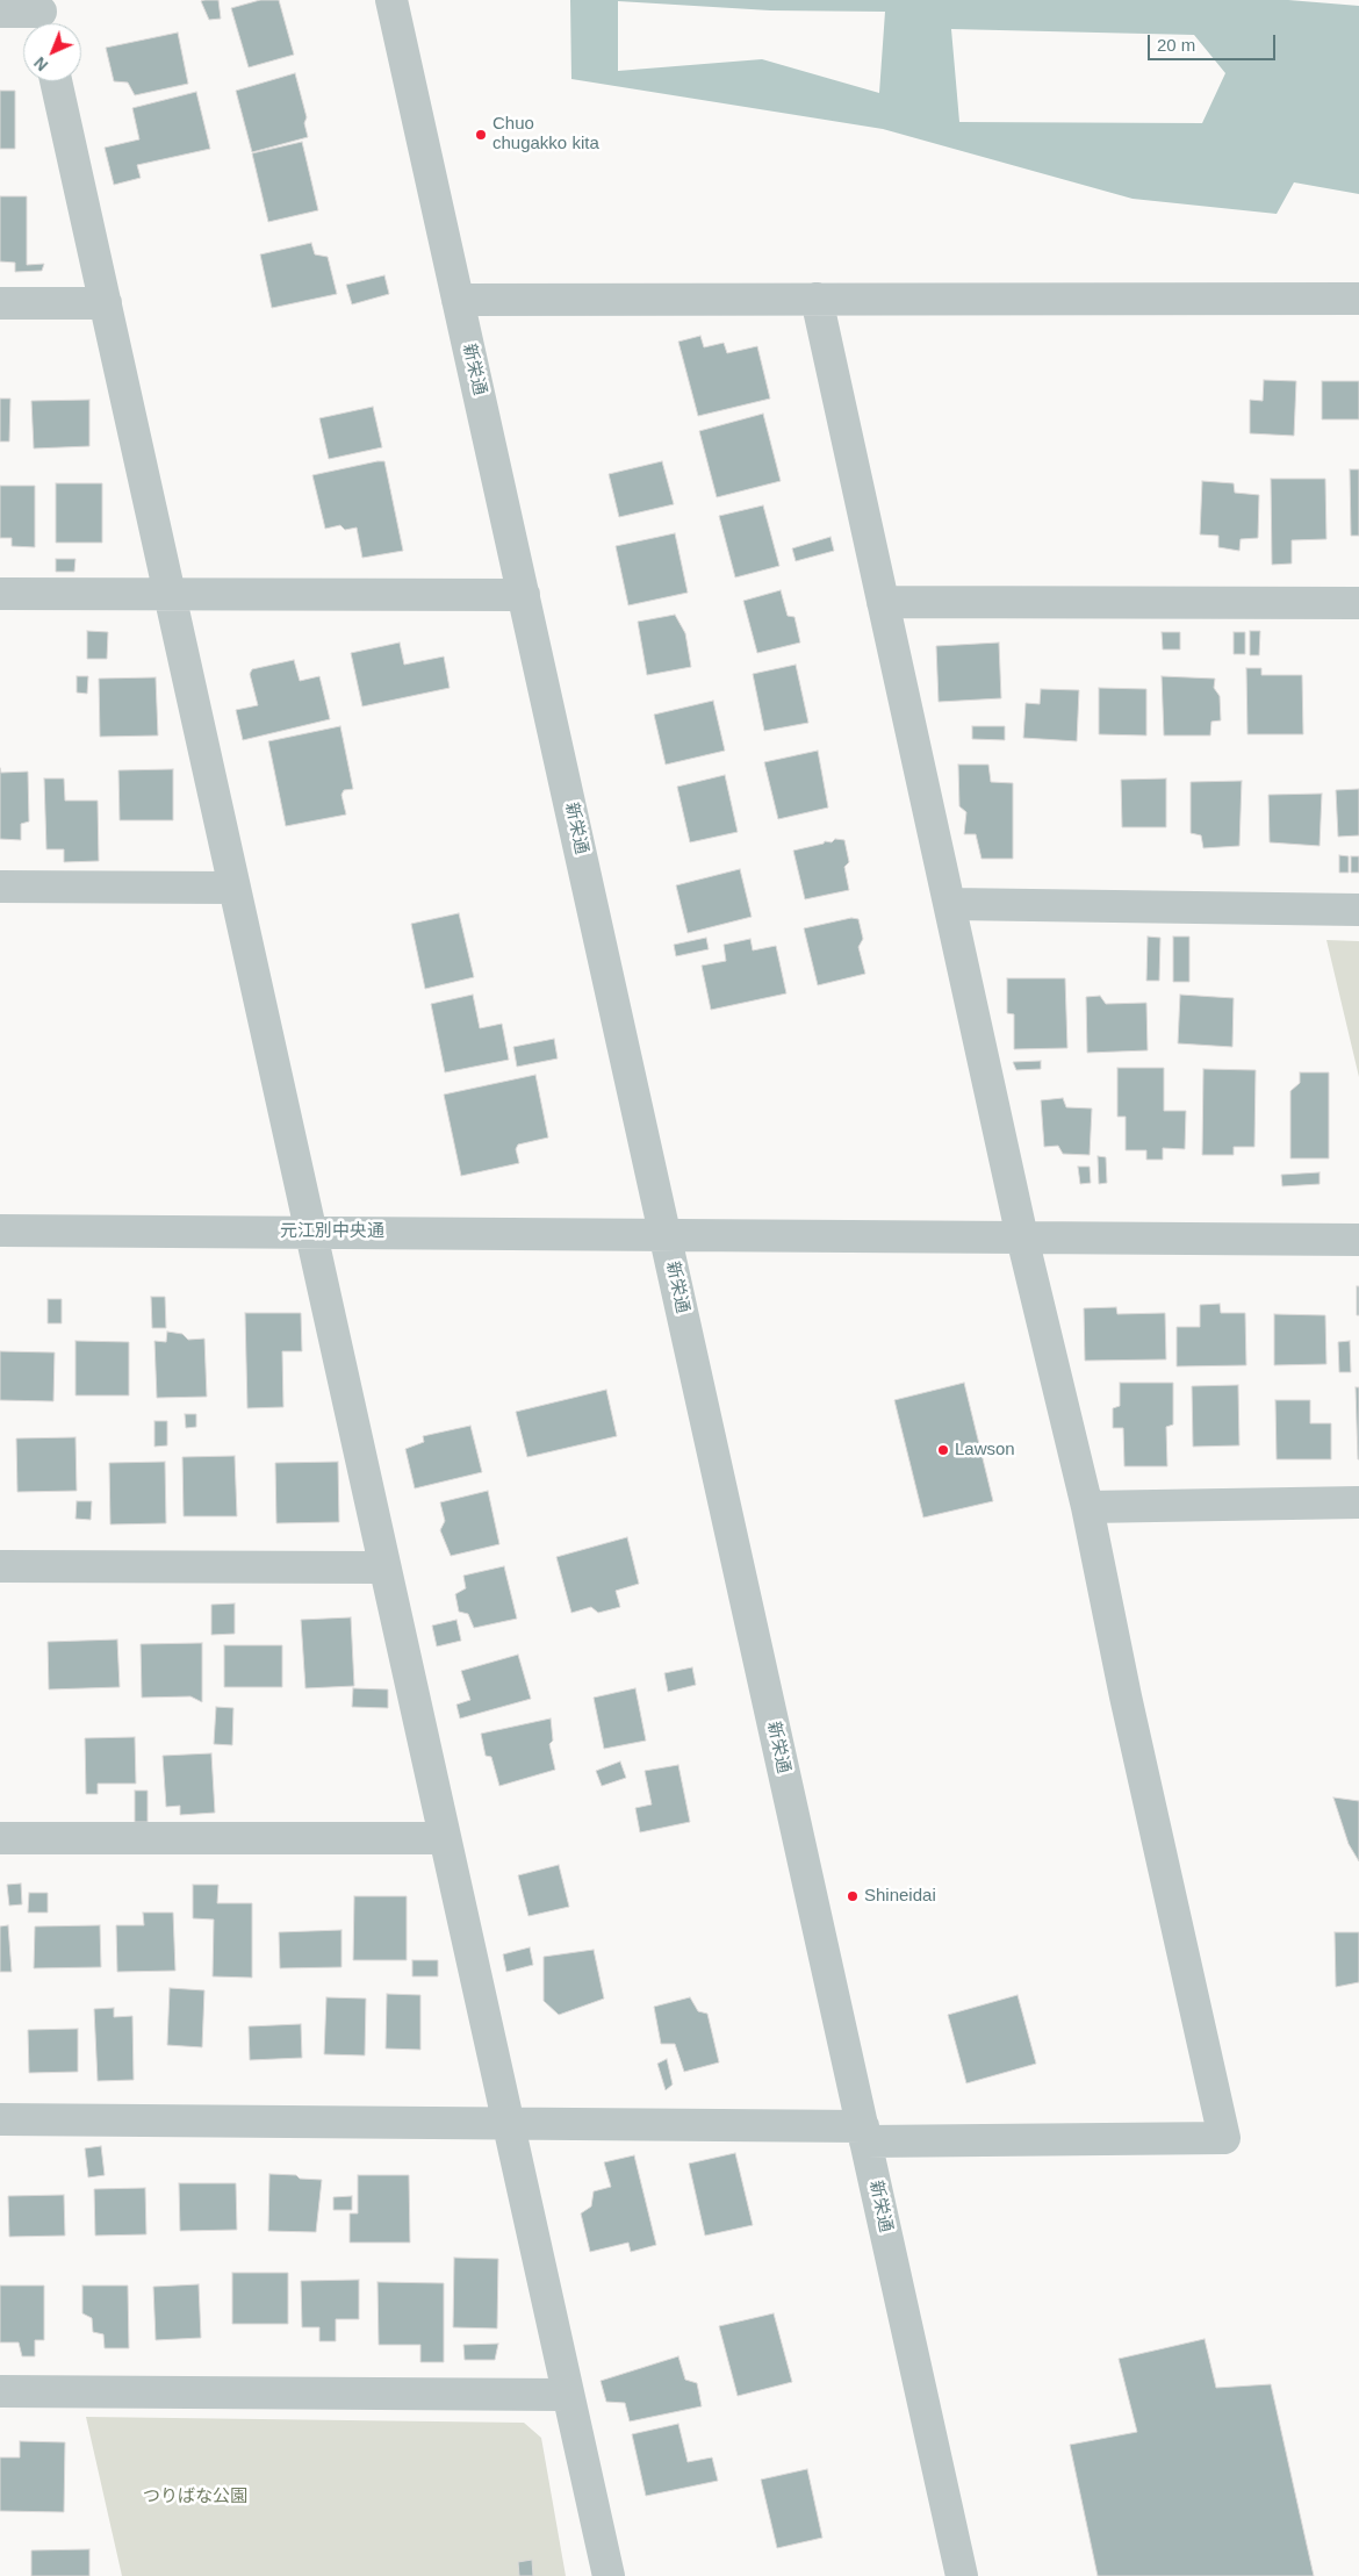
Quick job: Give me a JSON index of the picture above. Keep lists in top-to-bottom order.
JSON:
{
  "streets": {
    "street": ["新栄通", "元江別中央通"]
  },
  "crossings": [
    ["新栄通", "元江別中央通"]
  ],
  "parks": ["つりばな公園"],
  "places": ["Chuo chugakko kita", "Lawson", "Shineidai"],
  "scale_bar": "20 m",
  "north": "bottom left"
}
